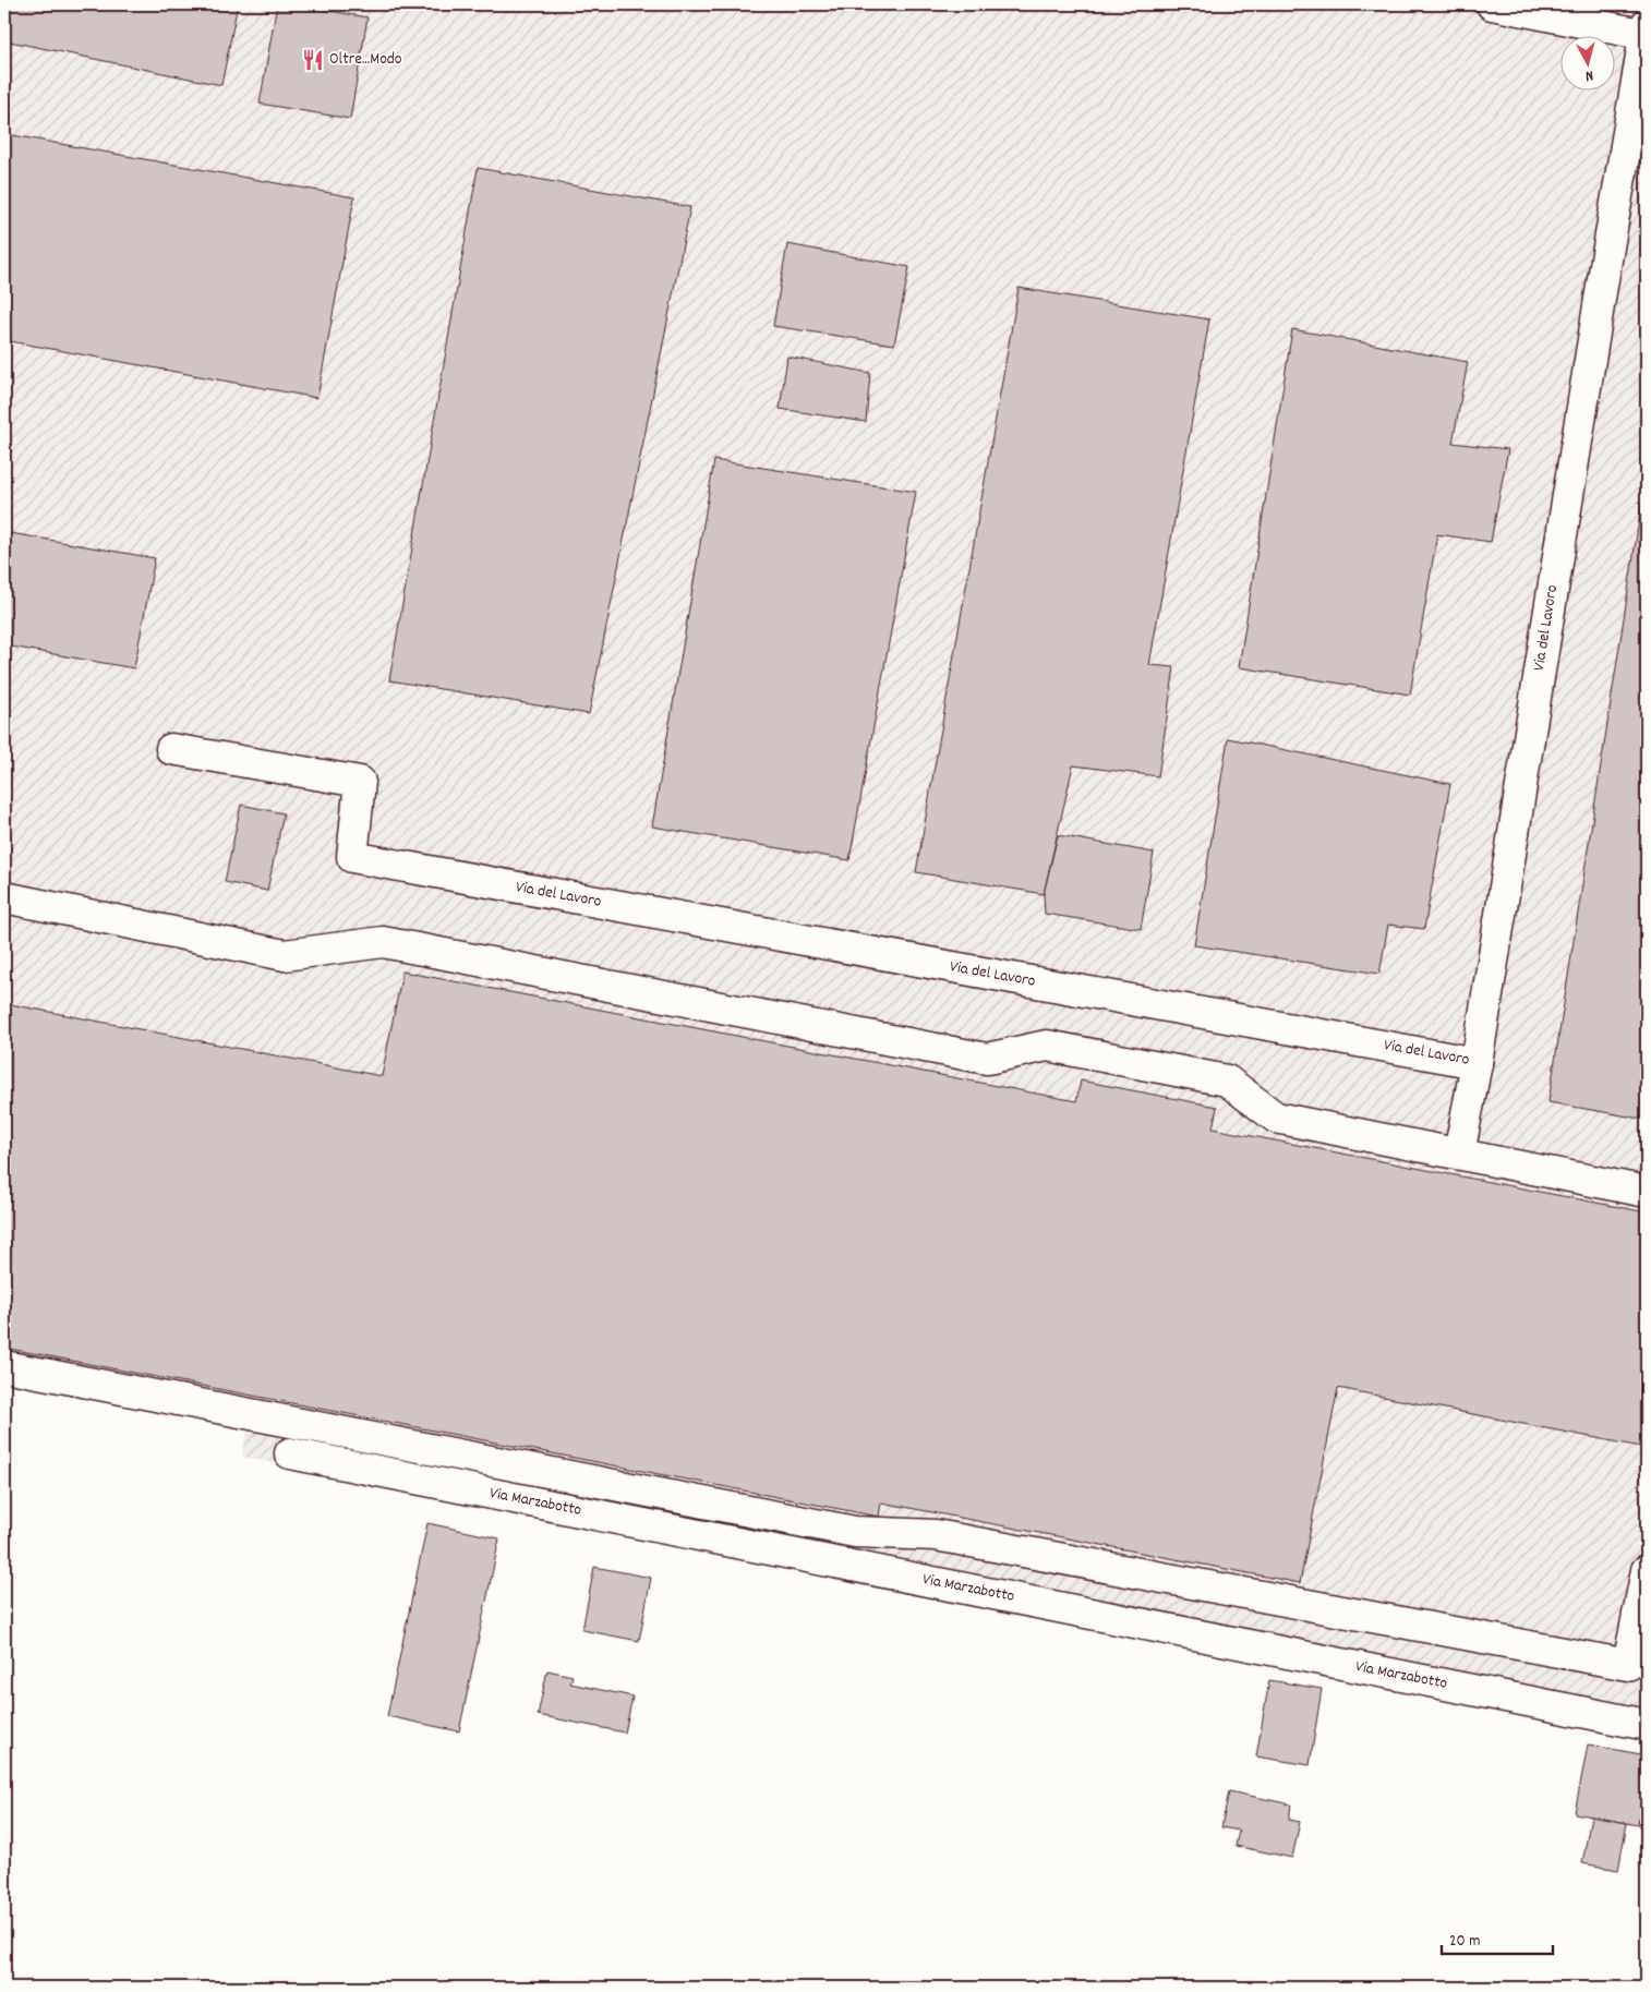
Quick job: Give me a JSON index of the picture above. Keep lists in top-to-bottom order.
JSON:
{
  "streets": {
    "street": ["Via del Lavoro", "Via Marzabotto"]
  },
  "places": {
    "restaurant": ["Oltre...Modo"]
  },
  "scale_bar": "20 m",
  "north": "bottom"
}
